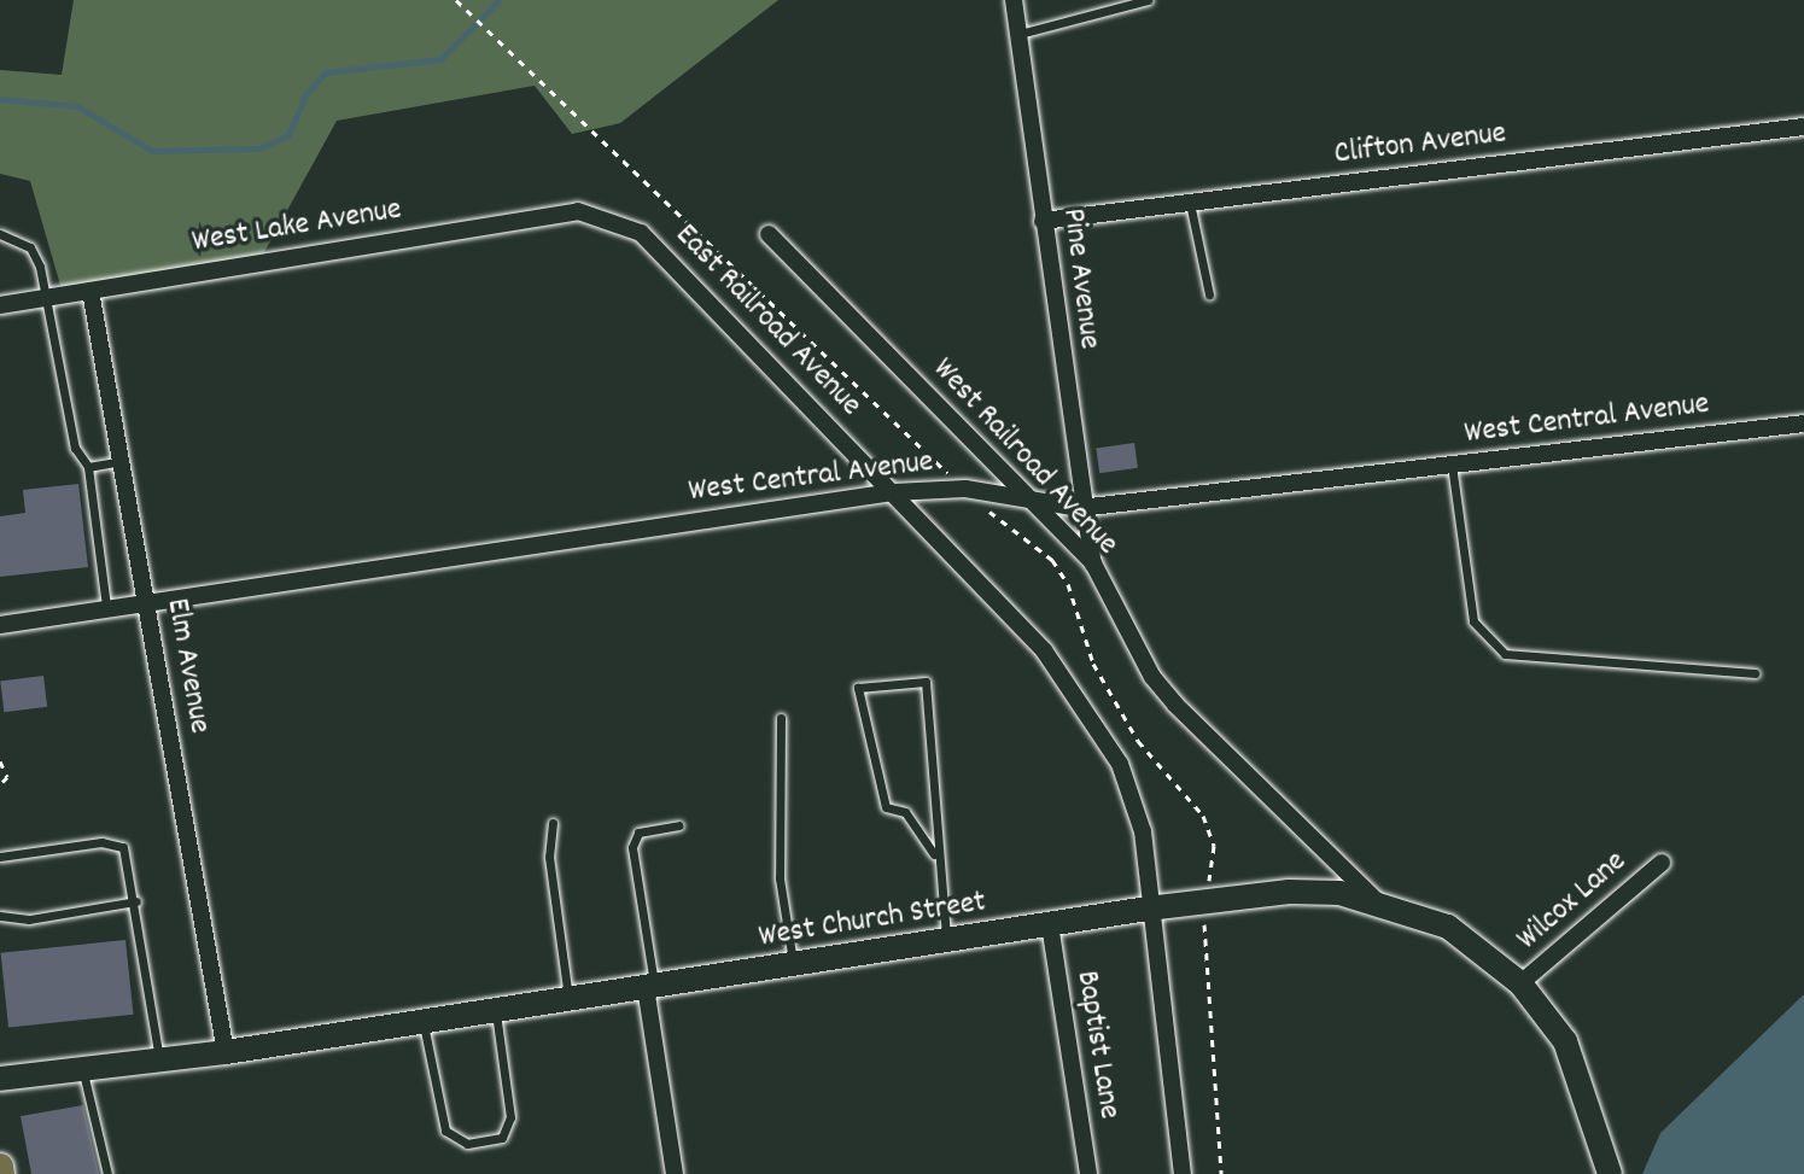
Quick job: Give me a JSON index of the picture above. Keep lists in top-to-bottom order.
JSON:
{
  "streets": {
    "main road": ["West Church Street"],
    "street": [
      "Clifton Avenue",
      "West Lake Avenue",
      "Pine Avenue",
      "East Railroad Avenue",
      "West Central Avenue",
      "West Railroad Avenue",
      "Elm Avenue",
      "Wilcox Lane",
      "Baptist Lane"
    ]
  },
  "crossings": [
    ["Clifton Avenue", "Pine Avenue"],
    ["West Lake Avenue", "East Railroad Avenue"],
    ["West Lake Avenue", "Elm Avenue"],
    ["Pine Avenue", "West Central Avenue"],
    ["Pine Avenue", "West Railroad Avenue"],
    ["East Railroad Avenue", "West Central Avenue"],
    ["East Railroad Avenue", "West Church Street"],
    ["West Central Avenue", "West Railroad Avenue"],
    ["West Central Avenue", "Elm Avenue"],
    ["West Railroad Avenue", "West Church Street"],
    ["Elm Avenue", "West Church Street"],
    ["Wilcox Lane", "West Church Street"],
    ["West Church Street", "Baptist Lane"]
  ]
}
